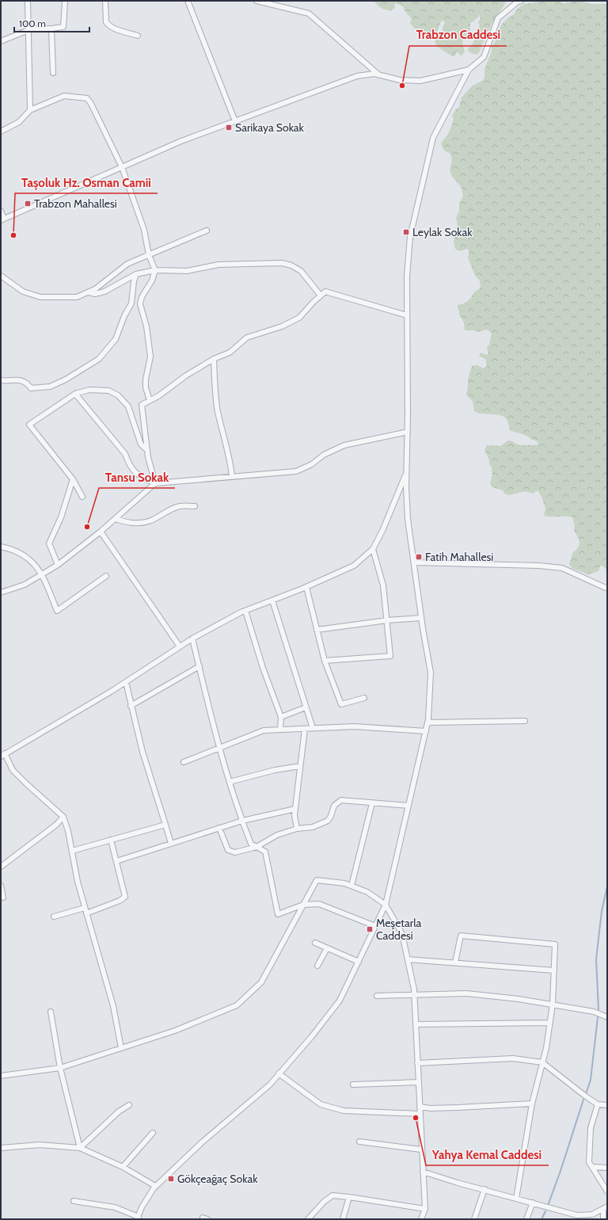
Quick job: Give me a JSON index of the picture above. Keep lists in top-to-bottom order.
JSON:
{
  "places": {
    "other": [
      "Trabzon Caddesi",
      "Taşoluk Hz. Osman Camii",
      "Tansu Sokak",
      "Yahya Kemal Caddesi"
    ],
    "transit": [
      "Sarikaya Sokak",
      "Trabzon Mahallesi",
      "Leylak Sokak",
      "Fatih Mahallesi",
      "Meşetarla Caddesi",
      "Gökçeağaç Sokak"
    ]
  },
  "scale_bar": "100 m"
}
